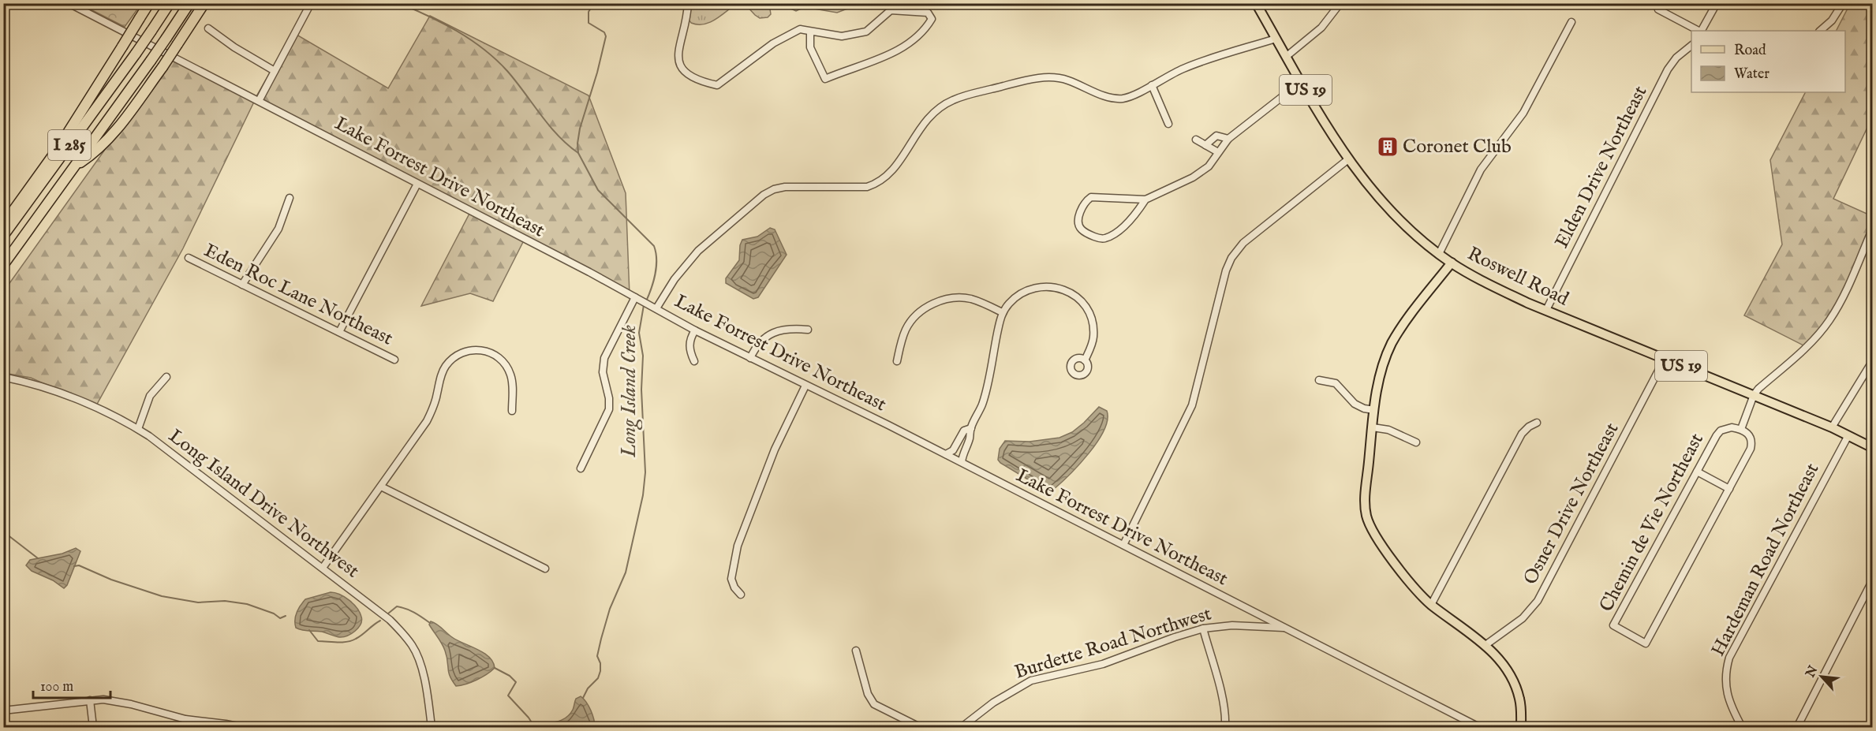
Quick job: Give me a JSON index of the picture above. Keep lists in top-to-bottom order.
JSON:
{
  "streets": {
    "highway": ["I 285"],
    "main road": ["US 19", "Roswell Road"],
    "street": [
      "Elden Drive Northeast",
      "Lake Forrest Drive Northeast",
      "Eden Roc Lane Northeast",
      "Long Island Drive Northwest",
      "Osner Drive Northeast",
      "Chemin de Vie Northeast",
      "Hardeman Road Northeast",
      "Burdette Road Northwest"
    ]
  },
  "crossings": [
    ["Elden Drive Northeast", "Roswell Road"],
    ["Lake Forrest Drive Northeast", "Burdette Road Northwest"],
    ["Roswell Road", "Osner Drive Northeast"],
    ["Roswell Road", "Hardeman Road Northeast"]
  ],
  "water": ["Long Island Creek"],
  "places": {
    "building": ["Coronet Club"]
  },
  "legend": ["Road", "Water"],
  "scale_bar": "100 m",
  "north": "top left"
}
